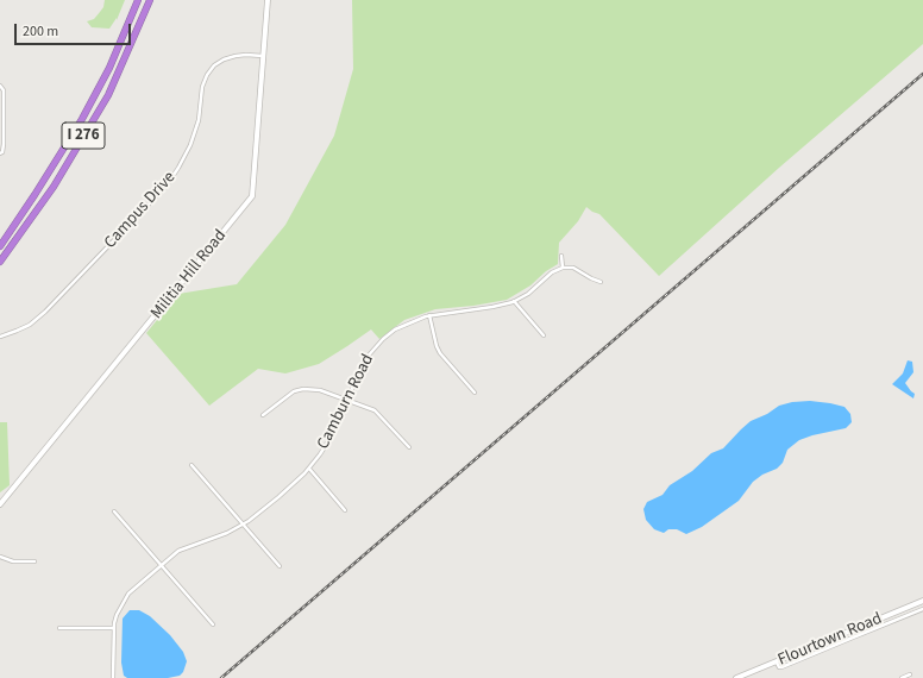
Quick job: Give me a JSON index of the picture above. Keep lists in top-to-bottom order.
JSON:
{
  "streets": {
    "highway": ["I 276"],
    "street": [
      "Campus Drive",
      "Militia Hill Road",
      "Camburn Road",
      "Flourtown Road"
    ]
  },
  "crossings": [
    ["Campus Drive", "Militia Hill Road"]
  ],
  "scale_bar": "200 m"
}
